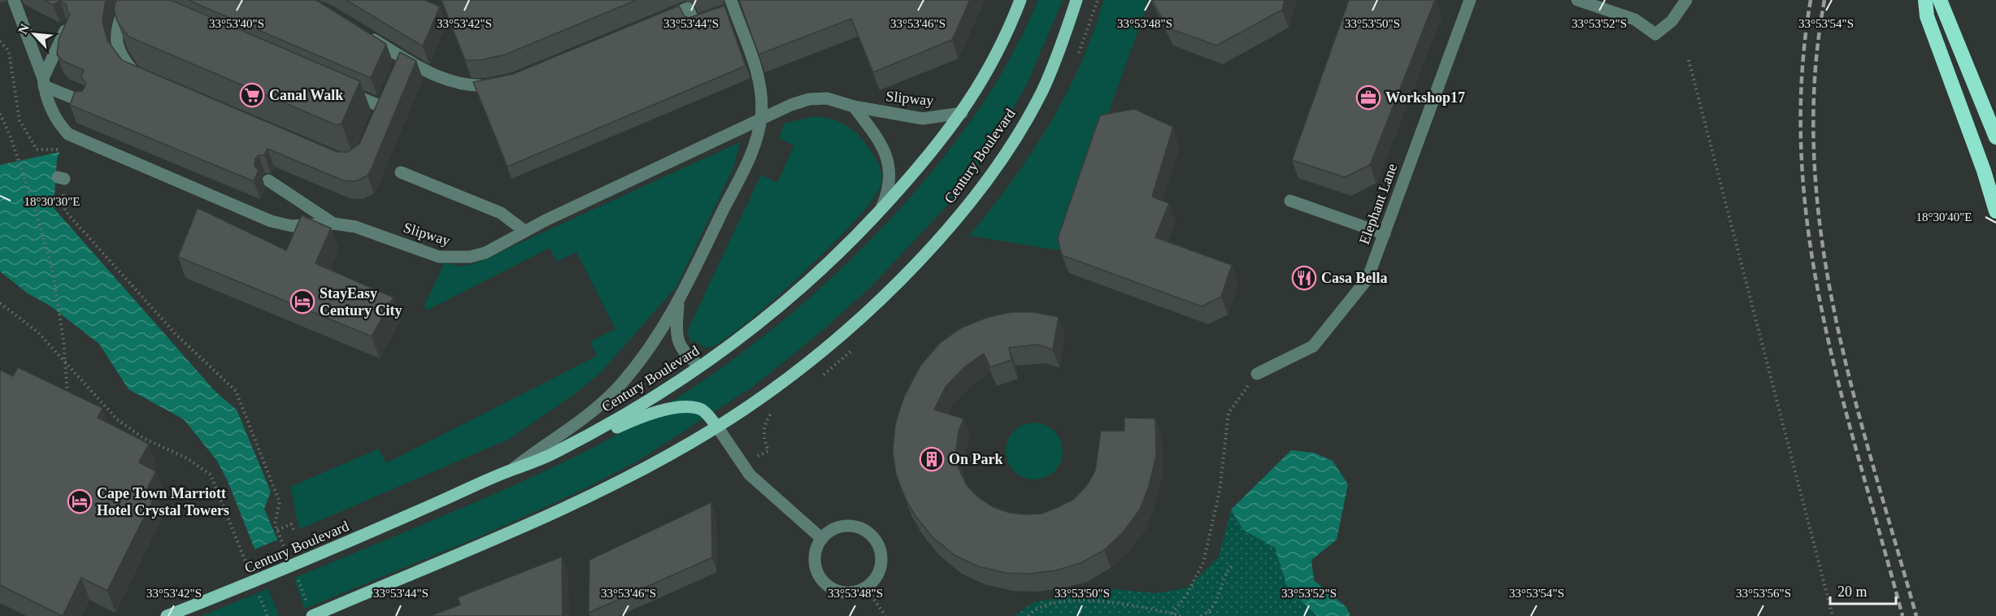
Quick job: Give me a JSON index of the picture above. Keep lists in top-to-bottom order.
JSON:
{
  "streets": {
    "main road": ["Century Boulevard"],
    "lane": ["Slipway", "Elephant Lane"]
  },
  "crossings": [
    ["Slipway", "Century Boulevard"]
  ],
  "places": {
    "supermarket": ["Canal Walk"],
    "office": ["Workshop17"],
    "restaurant": ["Casa Bella"],
    "hotel": ["StayEasy Century City", "Cape Town Marriott Hotel Crystal Towers"],
    "building": ["On Park"]
  },
  "scale_bar": "20 m",
  "north": "top left",
  "coordinates": [
    "33°53'40\"S",
    "33°53'42\"S",
    "33°53'44\"S",
    "33°53'46\"S",
    "33°53'50\"S",
    "33°53'54\"S",
    "33°53'48\"S",
    "33°53'52\"S",
    "18°30'30\"E",
    "18°30'40\"E",
    "33°53'56\"S"
  ]
}
